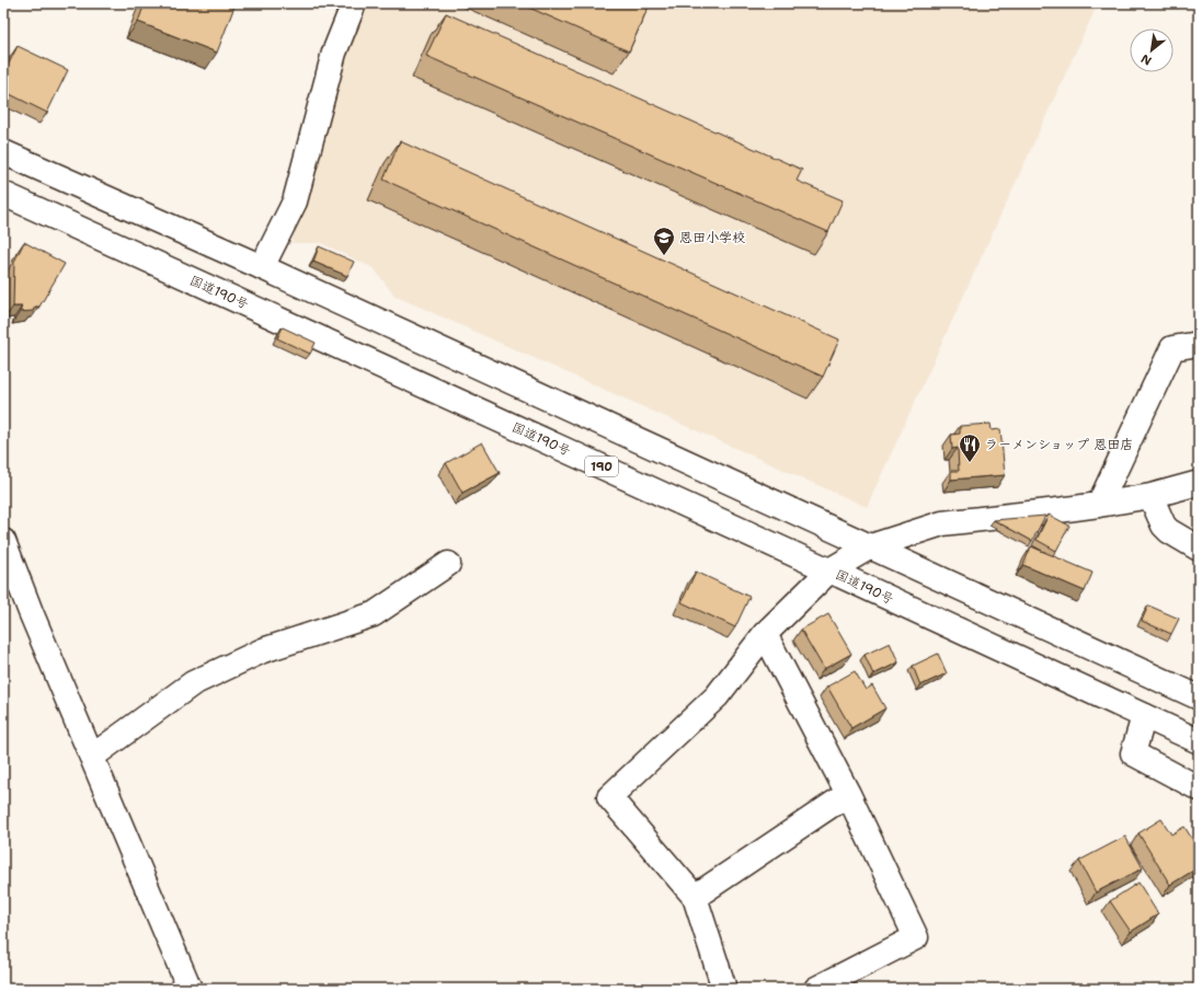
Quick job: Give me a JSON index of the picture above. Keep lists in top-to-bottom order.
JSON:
{
  "streets": {
    "main road": ["国道190号", "190"]
  },
  "places": {
    "school or university": ["恩田小学校"],
    "restaurant": ["ラーメンショップ 恩田店"]
  },
  "north": "bottom left"
}
